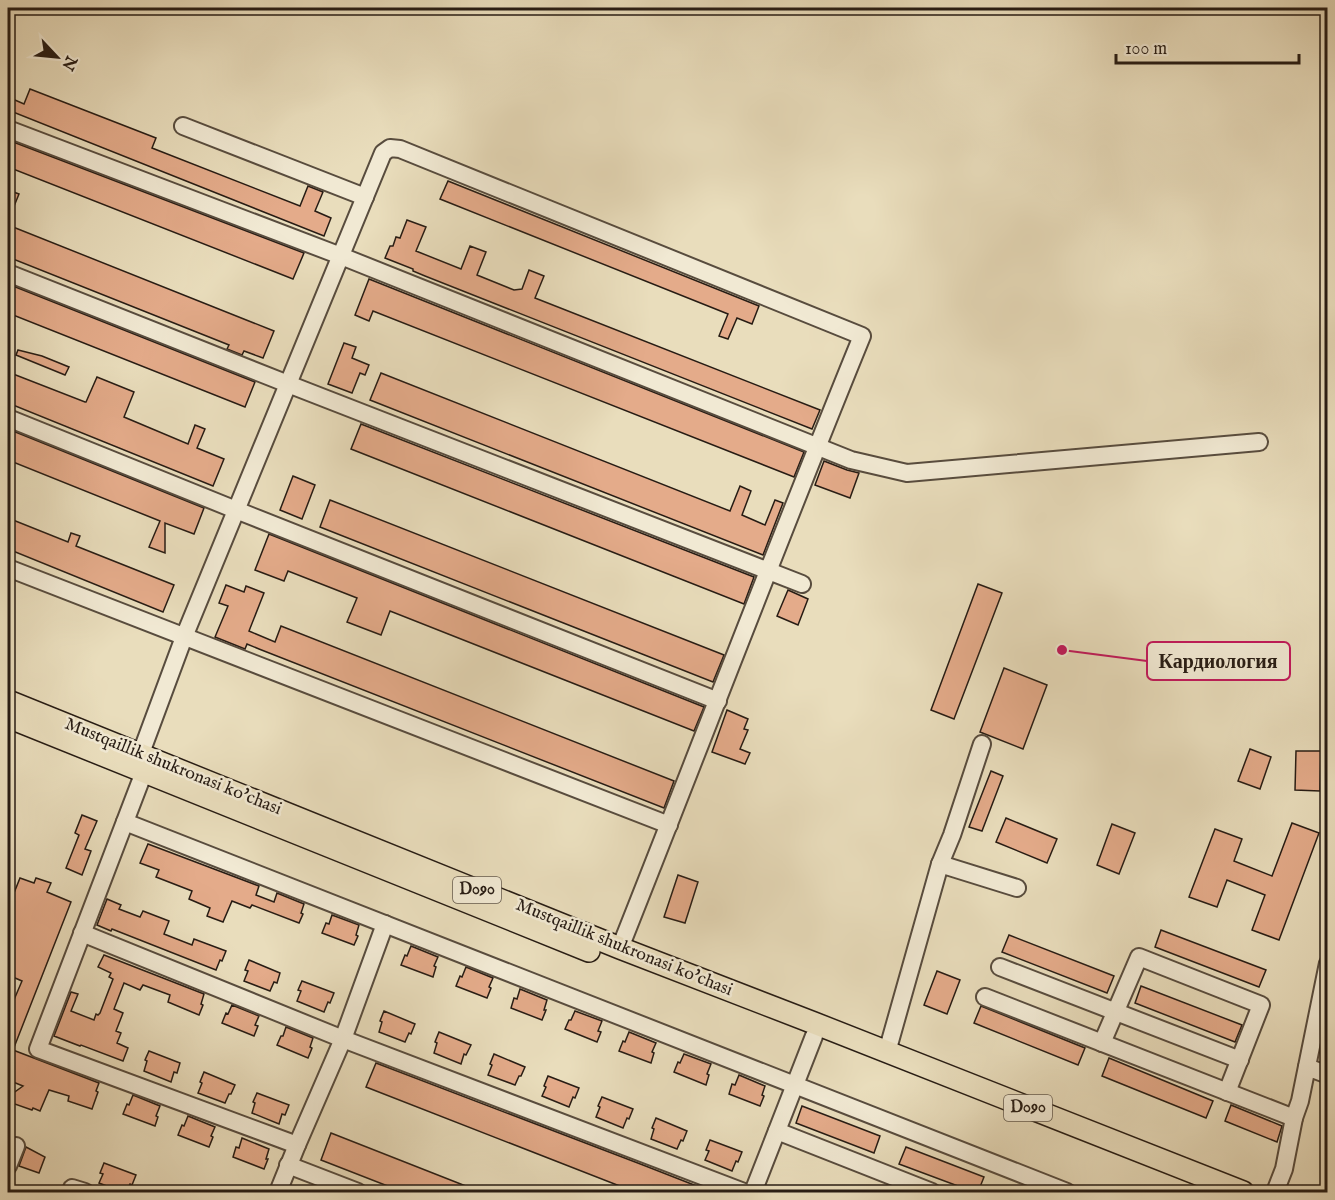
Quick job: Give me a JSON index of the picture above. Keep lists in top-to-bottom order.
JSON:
{
  "streets": {
    "main road": ["Mustqaillik shukronasi ko'chasi", "D090"]
  },
  "places": ["Кардиология"],
  "scale_bar": "100 m",
  "north": "bottom right"
}
